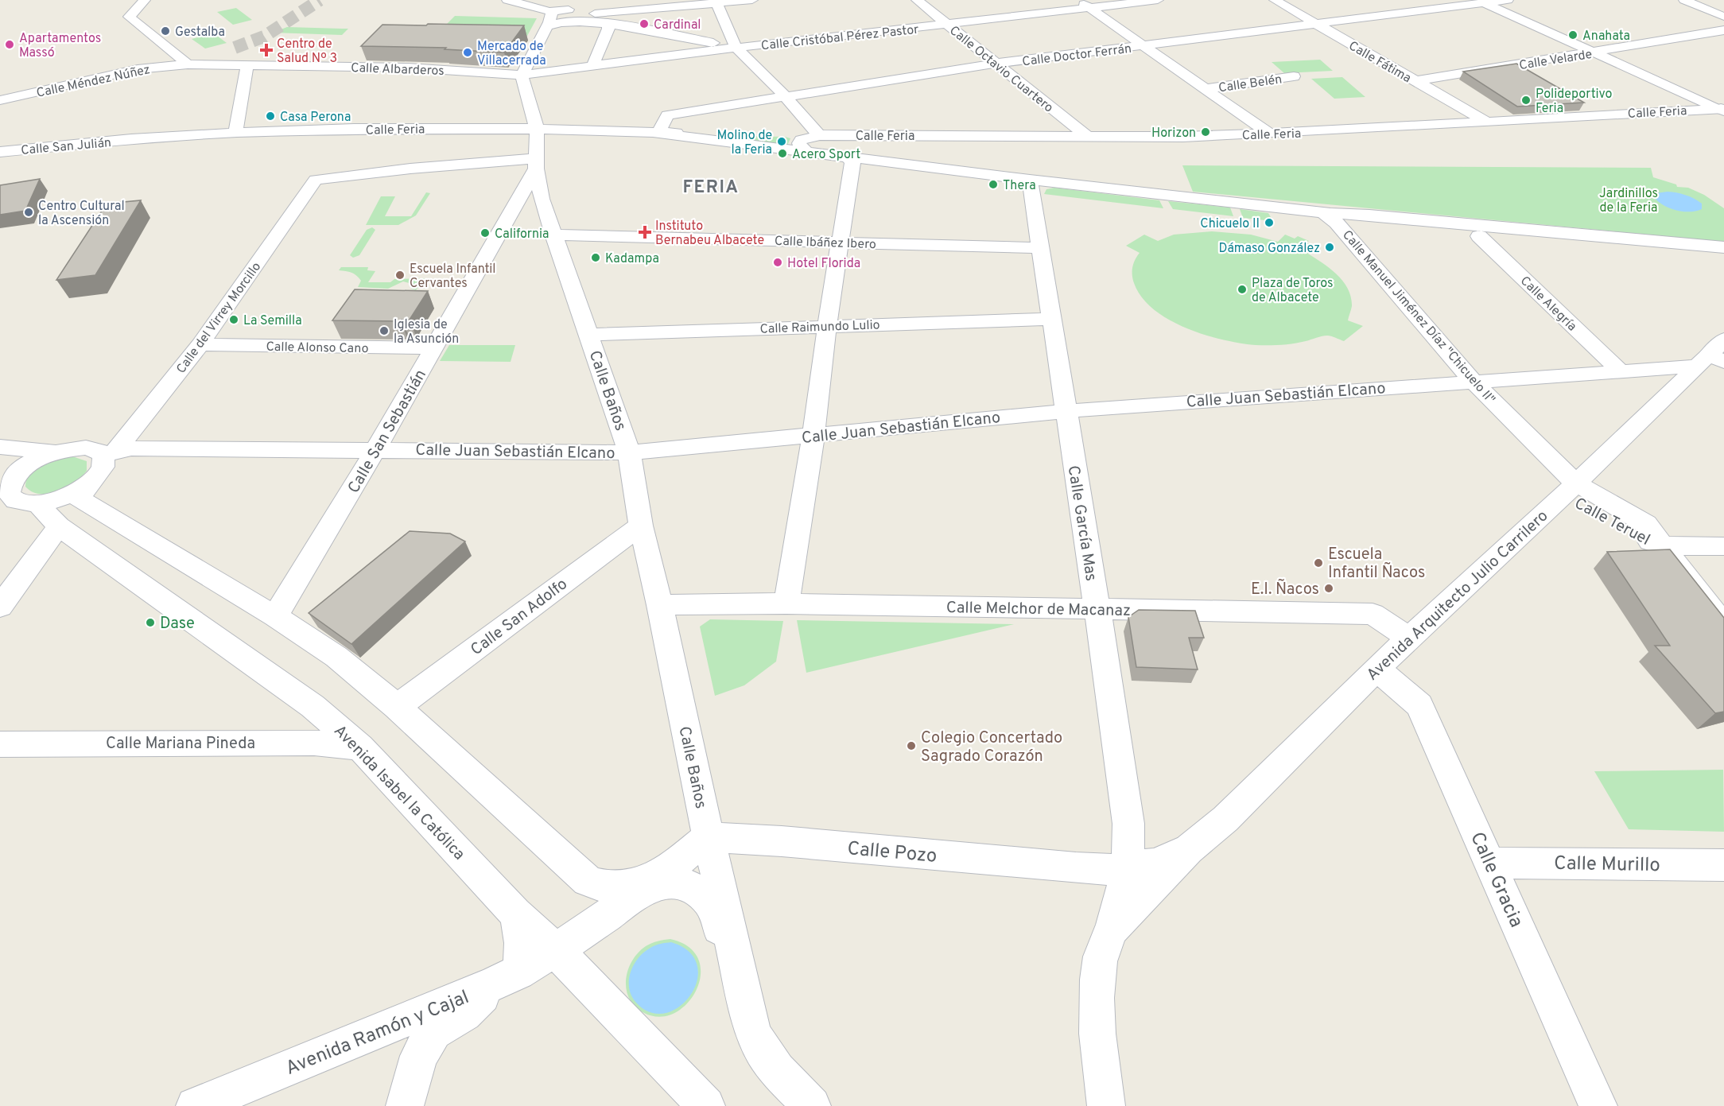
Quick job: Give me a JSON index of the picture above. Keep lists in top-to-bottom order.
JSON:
{
  "streets": {
    "street": [
      "Calle Cristóbal Pérez Pastor",
      "Calle Doctor Ferrán",
      "Calle Velarde",
      "Calle Fátima",
      "Calle Albarderos",
      "Calle Octavio Cuartero",
      "Calle Méndez Núñez",
      "Calle Belén",
      "Calle Feria",
      "Calle San Julián",
      "Calle Ibáñez Ibero",
      "Calle Alegría",
      "Calle Manuel Jiménez Díaz \"Chicuelo II\"",
      "Calle del Virrey Morcillo",
      "Calle Raimundo Lulio",
      "Calle Alonso Cano",
      "Calle Baños",
      "Calle Juan Sebastián Elcano",
      "Calle San Sebastián",
      "Calle Teruel",
      "Calle García Mas",
      "Avenida Arquitecto Julio Carrilero",
      "Calle Melchor de Macanaz",
      "Calle San Adolfo",
      "Calle Mariana Pineda",
      "Avenida Isabel la Católica",
      "Calle Pozo",
      "Calle Murillo",
      "Calle Gracia",
      "Avenida Ramón y Cajal"
    ]
  },
  "crossings": [
    ["Calle Cristóbal Pérez Pastor", "Calle Albarderos"],
    ["Calle Cristóbal Pérez Pastor", "Calle Octavio Cuartero"],
    ["Calle Cristóbal Pérez Pastor", "Calle Baños"],
    ["Calle Doctor Ferrán", "Calle Fátima"],
    ["Calle Doctor Ferrán", "Calle Octavio Cuartero"],
    ["Calle Doctor Ferrán", "Calle Feria"],
    ["Calle Velarde", "Calle Fátima"],
    ["Calle Fátima", "Calle Feria"],
    ["Calle Albarderos", "Calle Méndez Núñez"],
    ["Calle Albarderos", "Calle Baños"],
    ["Calle Octavio Cuartero", "Calle Feria"],
    ["Calle Feria", "Calle San Julián"],
    ["Calle Feria", "Calle Alegría"],
    ["Calle Feria", "Calle Manuel Jiménez Díaz \"Chicuelo II\""],
    ["Calle Feria", "Calle Baños"],
    ["Calle Feria", "Calle García Mas"],
    ["Calle Ibáñez Ibero", "Calle Baños"],
    ["Calle Ibáñez Ibero", "Calle García Mas"],
    ["Calle Alegría", "Calle Juan Sebastián Elcano"],
    ["Calle Manuel Jiménez Díaz \"Chicuelo II\"", "Calle Juan Sebastián Elcano"],
    ["Calle Manuel Jiménez Díaz \"Chicuelo II\"", "Calle Teruel"],
    ["Calle Manuel Jiménez Díaz \"Chicuelo II\"", "Avenida Arquitecto Julio Carrilero"],
    ["Calle del Virrey Morcillo", "Calle Alonso Cano"],
    ["Calle del Virrey Morcillo", "Calle Baños"],
    ["Calle del Virrey Morcillo", "Calle Juan Sebastián Elcano"],
    ["Calle del Virrey Morcillo", "Calle San Sebastián"],
    ["Calle Raimundo Lulio", "Calle Baños"],
    ["Calle Raimundo Lulio", "Calle García Mas"],
    ["Calle Alonso Cano", "Calle San Sebastián"],
    ["Calle Baños", "Calle Juan Sebastián Elcano"],
    ["Calle Baños", "Calle San Sebastián"],
    ["Calle Baños", "Calle Melchor de Macanaz"],
    ["Calle Baños", "Calle San Adolfo"],
    ["Calle Baños", "Calle Pozo"],
    ["Calle Juan Sebastián Elcano", "Calle San Sebastián"],
    ["Calle Juan Sebastián Elcano", "Calle García Mas"],
    ["Calle Juan Sebastián Elcano", "Avenida Arquitecto Julio Carrilero"],
    ["Calle Teruel", "Avenida Arquitecto Julio Carrilero"],
    ["Calle García Mas", "Avenida Arquitecto Julio Carrilero"],
    ["Calle García Mas", "Calle Melchor de Macanaz"],
    ["Avenida Arquitecto Julio Carrilero", "Calle Melchor de Macanaz"],
    ["Avenida Arquitecto Julio Carrilero", "Calle Pozo"],
    ["Avenida Arquitecto Julio Carrilero", "Calle Gracia"],
    ["Calle Mariana Pineda", "Avenida Isabel la Católica"],
    ["Avenida Isabel la Católica", "Avenida Ramón y Cajal"],
    ["Calle Murillo", "Calle Gracia"]
  ],
  "districts": ["FERIA"],
  "parks": ["Jardinillos de la Feria"],
  "places": {
    "other": [
      "Cardinal",
      "Gestalba",
      "Anahata",
      "Apartamentos Massó",
      "Mercado de Villacerrada",
      "Polideportivo Feria",
      "Casa Perona",
      "Horizon",
      "Molino de la Feria",
      "Acero Sport",
      "Thera",
      "Centro Cultural la Ascensión",
      "Chicuelo II",
      "California",
      "Dámaso González",
      "Kadampa",
      "Hotel Florida",
      "Escuela Infantil Cervantes",
      "Plaza de Toros de Albacete",
      "La Semilla",
      "Iglesia de la Asunción",
      "Escuela Infantil Ñacos",
      "E.I. Ñacos",
      "Dase",
      "Colegio Concertado Sagrado Corazón"
    ],
    "health": ["Centro de Salud Nº 3", "Instituto Bernabeu Albacete"]
  }
}
